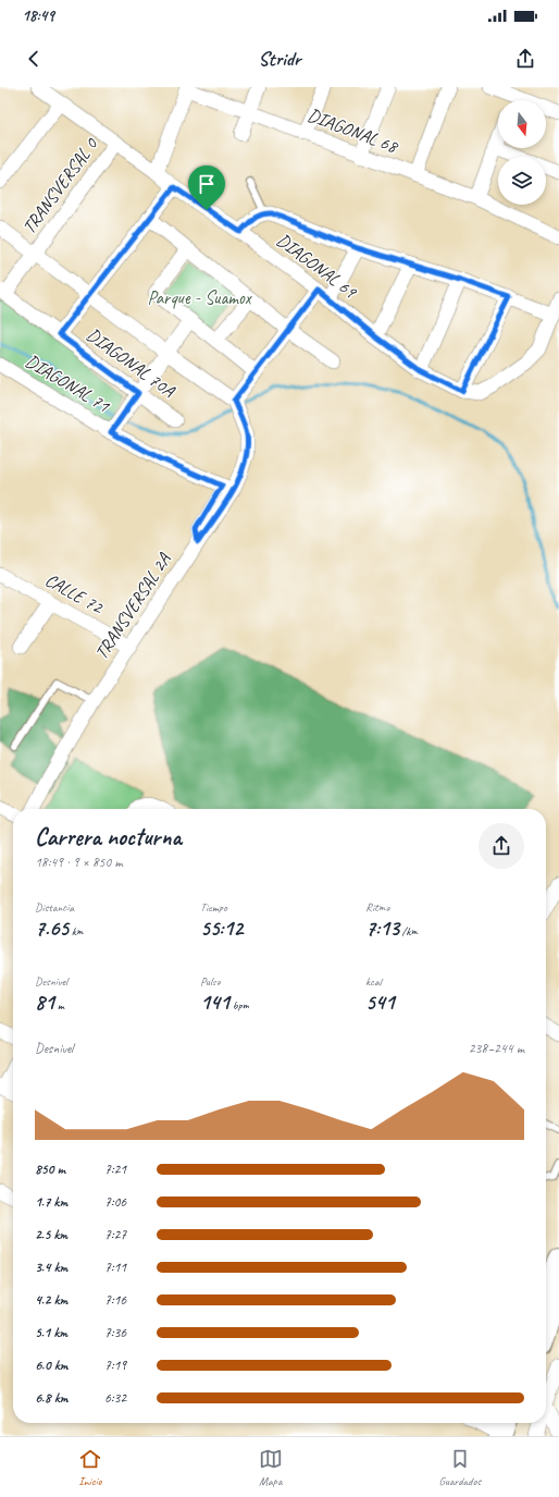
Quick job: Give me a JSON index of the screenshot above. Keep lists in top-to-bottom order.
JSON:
{
  "streets": {
    "street": [
      "DIAGONAL 68",
      "TRANSVERSAL 0",
      "DIAGONAL 69",
      "DIAGONAL 70A",
      "DIAGONAL 71",
      "CALLE 72",
      "TRANSVERSAL 2A"
    ]
  },
  "crossings": [
    ["DIAGONAL 68", "DIAGONAL 69"],
    ["TRANSVERSAL 0", "DIAGONAL 69"],
    ["TRANSVERSAL 0", "DIAGONAL 70A"],
    ["DIAGONAL 71", "TRANSVERSAL 2A"],
    ["CALLE 72", "TRANSVERSAL 2A"]
  ],
  "parks": ["Parque - Suamox"],
  "north": "bottom",
  "page": {
    "status": "18:49",
    "header": "Stridr",
    "heading": ["Carrera nocturna", "18:49 · 9 × 850 m"],
    "stats": [
      ["Distancia", "7.65 km"],
      ["Tiempo", "55:12"],
      ["Ritmo", "7:13 /km"],
      ["Desnivel", "81 m"],
      ["Pulso", "141 bpm"],
      ["kcal", "541"]
    ],
    "chart": ["Desnivel", "238–244 m"],
    "list": [
      {
        "name": "850 m",
        "note": "7:21"
      },
      {
        "name": "1.7 km",
        "note": "7:06"
      },
      {
        "name": "2.5 km",
        "note": "7:27"
      },
      {
        "name": "3.4 km",
        "note": "7:11"
      },
      {
        "name": "4.2 km",
        "note": "7:16"
      },
      {
        "name": "5.1 km",
        "note": "7:36"
      },
      {
        "name": "6.0 km",
        "note": "7:19"
      },
      {
        "name": "6.8 km",
        "note": "6:32"
      }
    ],
    "tabs": ["Inicio", "Mapa", "Guardados"]
  }
}
